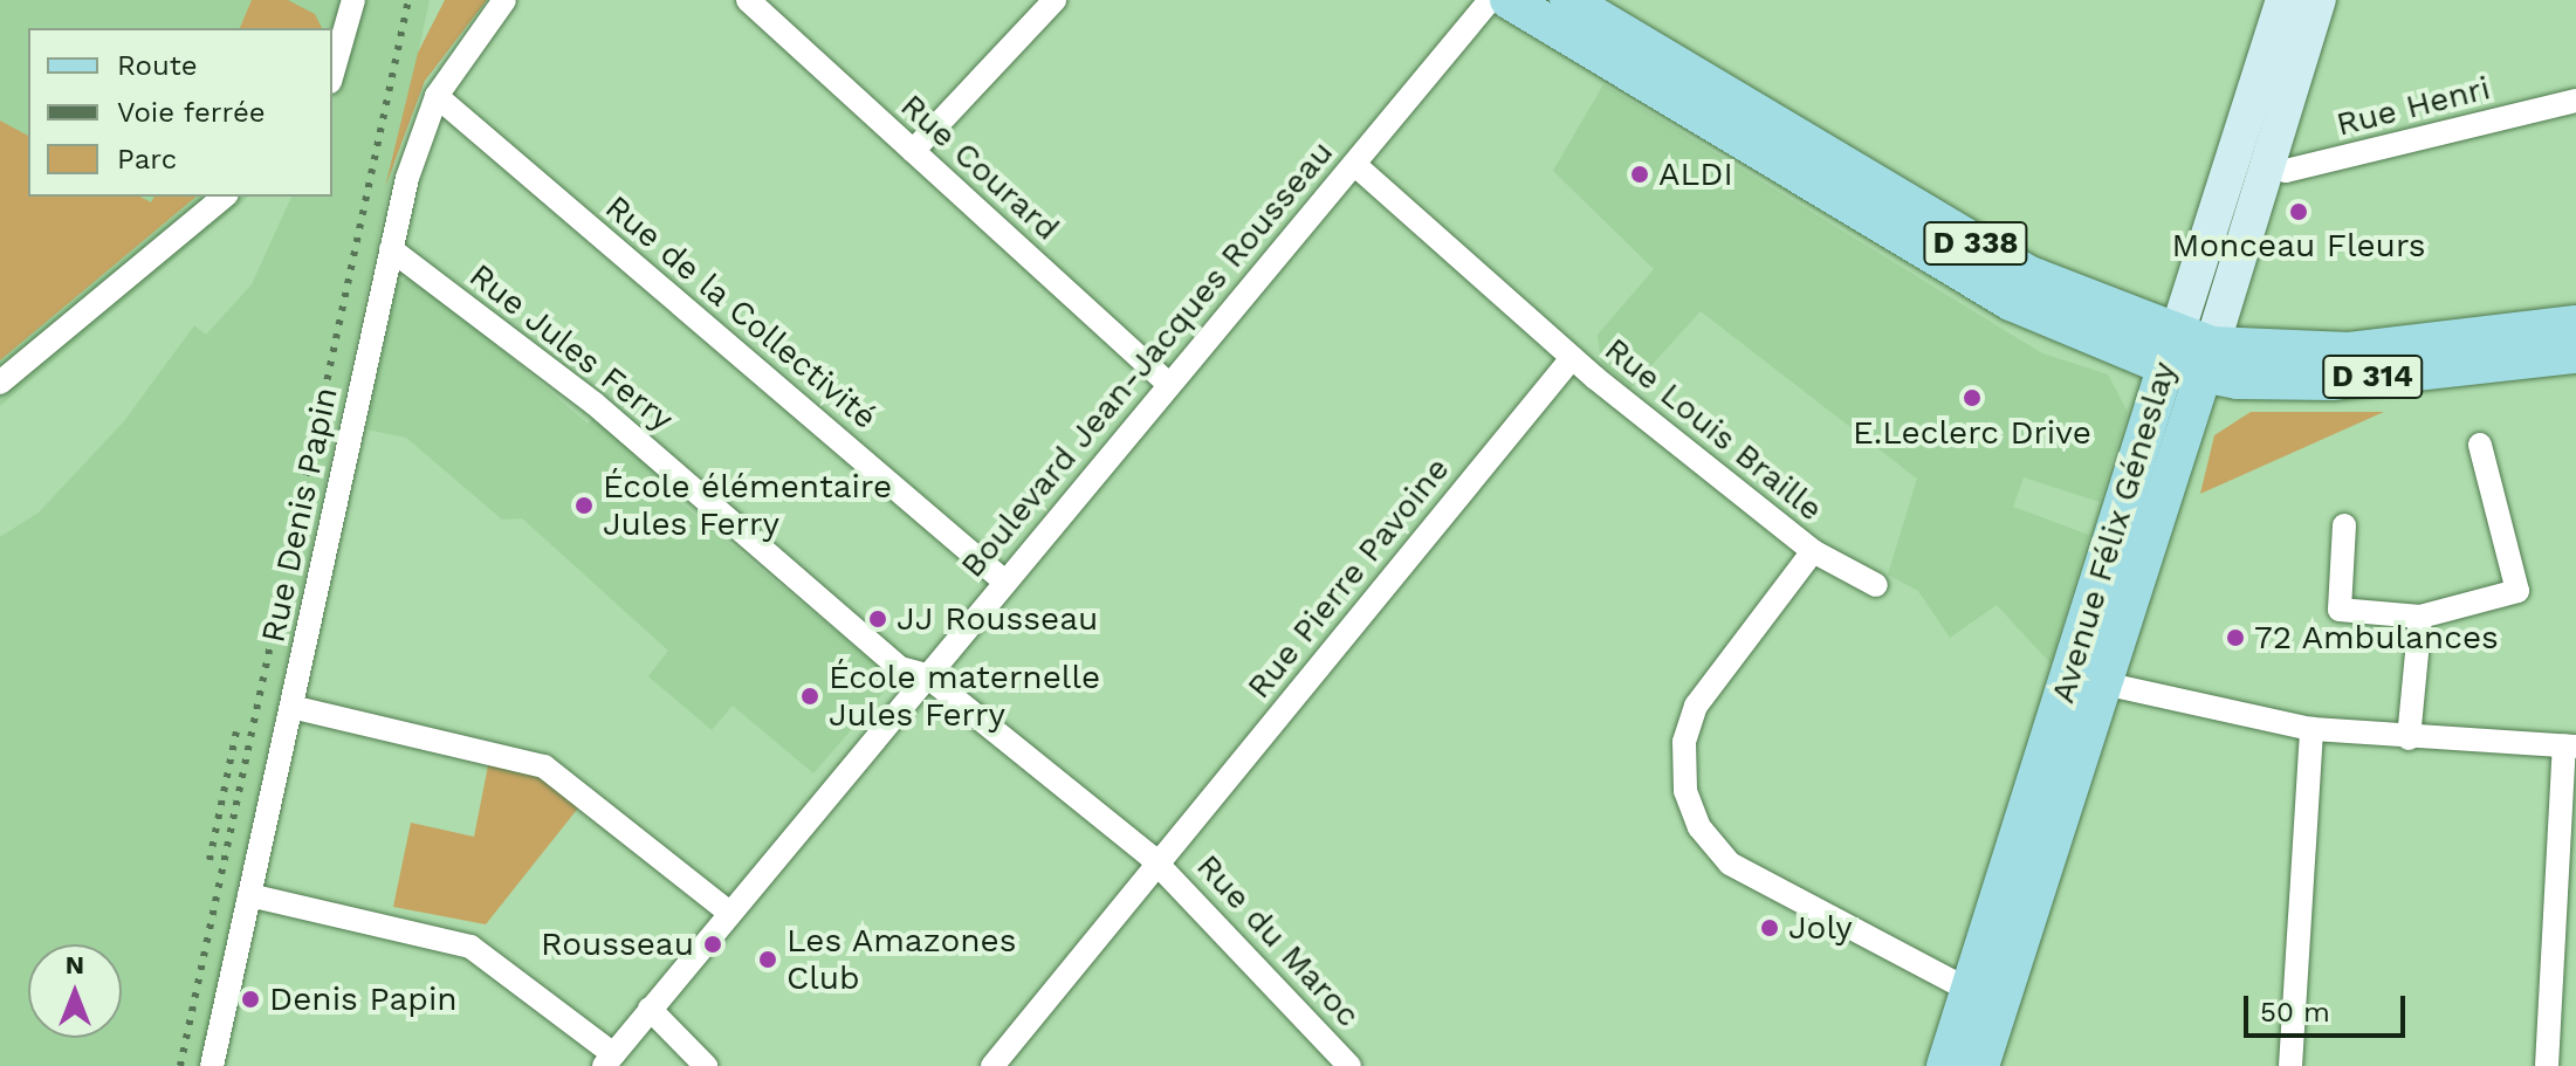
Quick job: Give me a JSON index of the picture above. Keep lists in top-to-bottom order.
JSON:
{
  "streets": {
    "main road": ["D 338", "D 314", "Avenue Félix Géneslay"],
    "street": [
      "Rue Henri",
      "Rue Courard",
      "Rue de la Collectivité",
      "Rue Jules Ferry",
      "Boulevard Jean-Jacques Rousseau",
      "Rue Louis Braille",
      "Rue Denis Papin",
      "Rue Pierre Pavoine",
      "Rue du Maroc"
    ]
  },
  "crossings": [
    ["Rue Henri", "Avenue Félix Géneslay"],
    ["Rue Courard", "Boulevard Jean-Jacques Rousseau"],
    ["D 338", "D 314"],
    ["D 338", "Avenue Félix Géneslay"],
    ["Rue de la Collectivité", "Boulevard Jean-Jacques Rousseau"],
    ["Rue de la Collectivité", "Rue Denis Papin"],
    ["Rue Jules Ferry", "Boulevard Jean-Jacques Rousseau"],
    ["Rue Jules Ferry", "Rue Denis Papin"],
    ["Rue Jules Ferry", "Rue Pierre Pavoine"],
    ["Rue Jules Ferry", "Rue du Maroc"],
    ["D 314", "Avenue Félix Géneslay"],
    ["Rue Louis Braille", "Avenue Félix Géneslay"],
    ["Rue Louis Braille", "Rue Pierre Pavoine"],
    ["Rue Pierre Pavoine", "Rue du Maroc"]
  ],
  "places": [
    "ALDI",
    "Monceau Fleurs",
    "E.Leclerc Drive",
    "École élémentaire Jules Ferry",
    "JJ Rousseau",
    "72 Ambulances",
    "École maternelle Jules Ferry",
    "Joly",
    "Rousseau",
    "Les Amazones Club",
    "Denis Papin"
  ],
  "legend": ["Route", "Voie ferrée", "Parc"],
  "scale_bar": "50 m",
  "north": "top"
}
